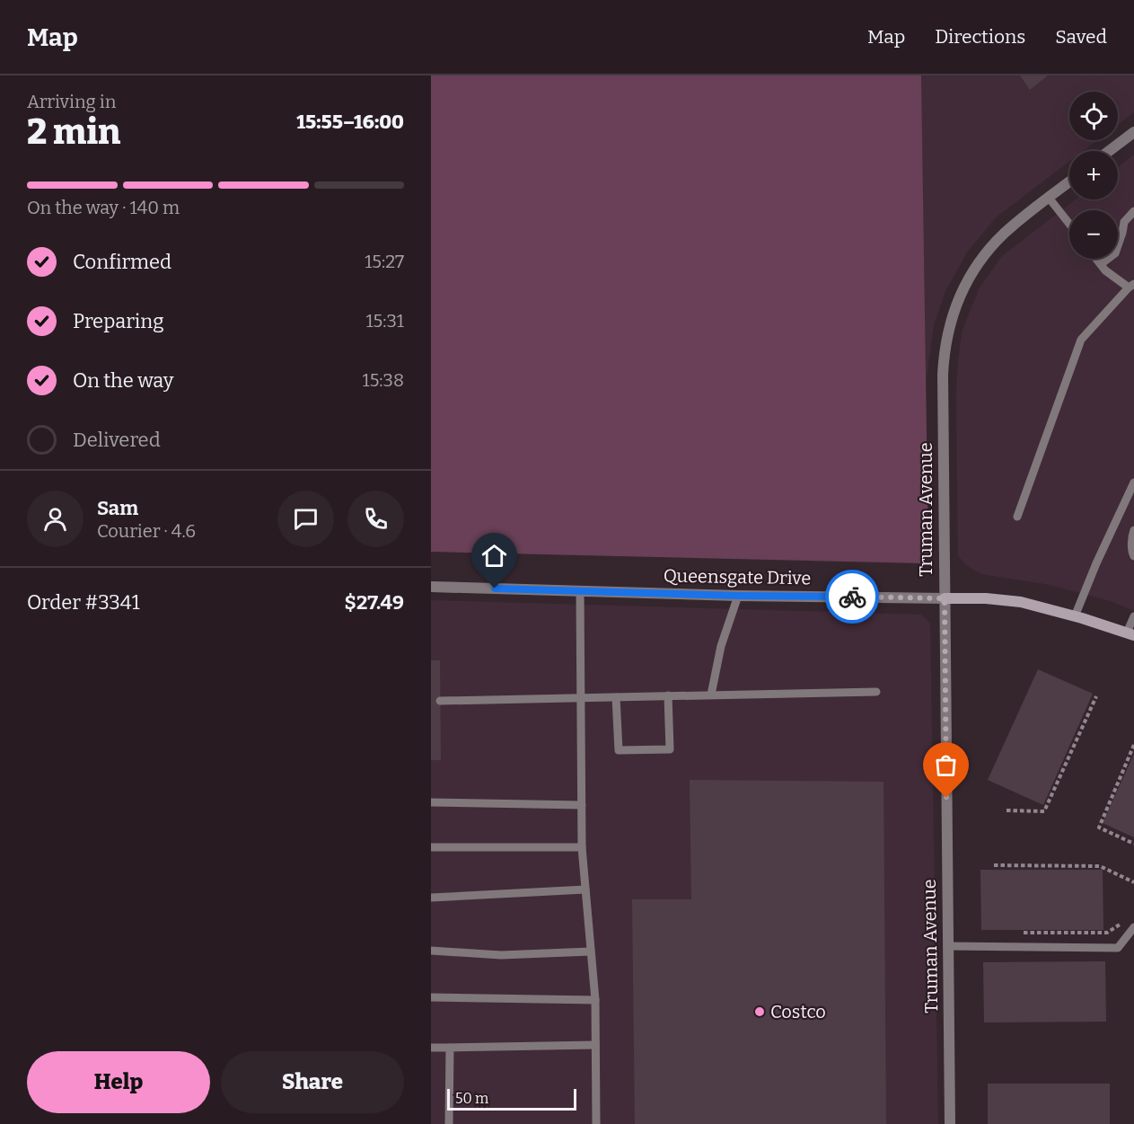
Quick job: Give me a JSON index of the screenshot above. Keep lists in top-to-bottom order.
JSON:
{
  "streets": {
    "street": ["Truman Avenue", "Queensgate Drive"]
  },
  "crossings": [
    ["Truman Avenue", "Queensgate Drive"]
  ],
  "places": ["Costco"],
  "scale_bar": "50 m",
  "page": {
    "header": "Map",
    "nav": ["Map", "Directions", "Saved"],
    "heading": ["2 min", "Arriving in", "15:55–16:00"],
    "panel": [
      "Sam",
      "Courier · 4.6",
      "Order #3341",
      "$27.49"
    ],
    "map_buttons": ["+", "−"],
    "bar": "On the way · 140 m",
    "list": [
      ["Confirmed", "15:27"],
      ["Preparing", "15:31"],
      ["On the way", "15:38"],
      "Delivered"
    ],
    "buttons": ["Help", "Share"],
    "scale": "50 m"
  }
}
